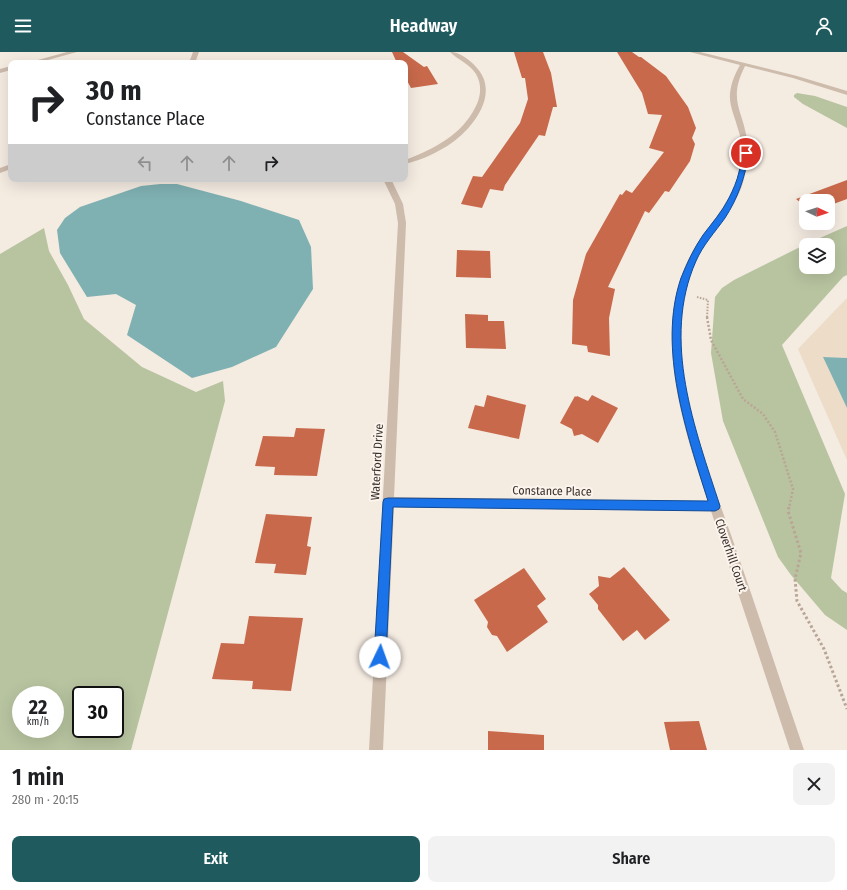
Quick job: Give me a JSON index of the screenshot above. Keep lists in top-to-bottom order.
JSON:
{
  "streets": {
    "street": ["Waterford Drive", "Constance Place", "Cloverhill Court"]
  },
  "crossings": [
    ["Waterford Drive", "Constance Place"],
    ["Constance Place", "Cloverhill Court"]
  ],
  "north": "right",
  "page": {
    "header": "Headway",
    "turn": ["30 m", "Constance Place"],
    "speed": "22 km/h",
    "limit": "30",
    "heading": ["1 min", "280 m · 20:15"],
    "buttons": ["Exit", "Share"]
  }
}
